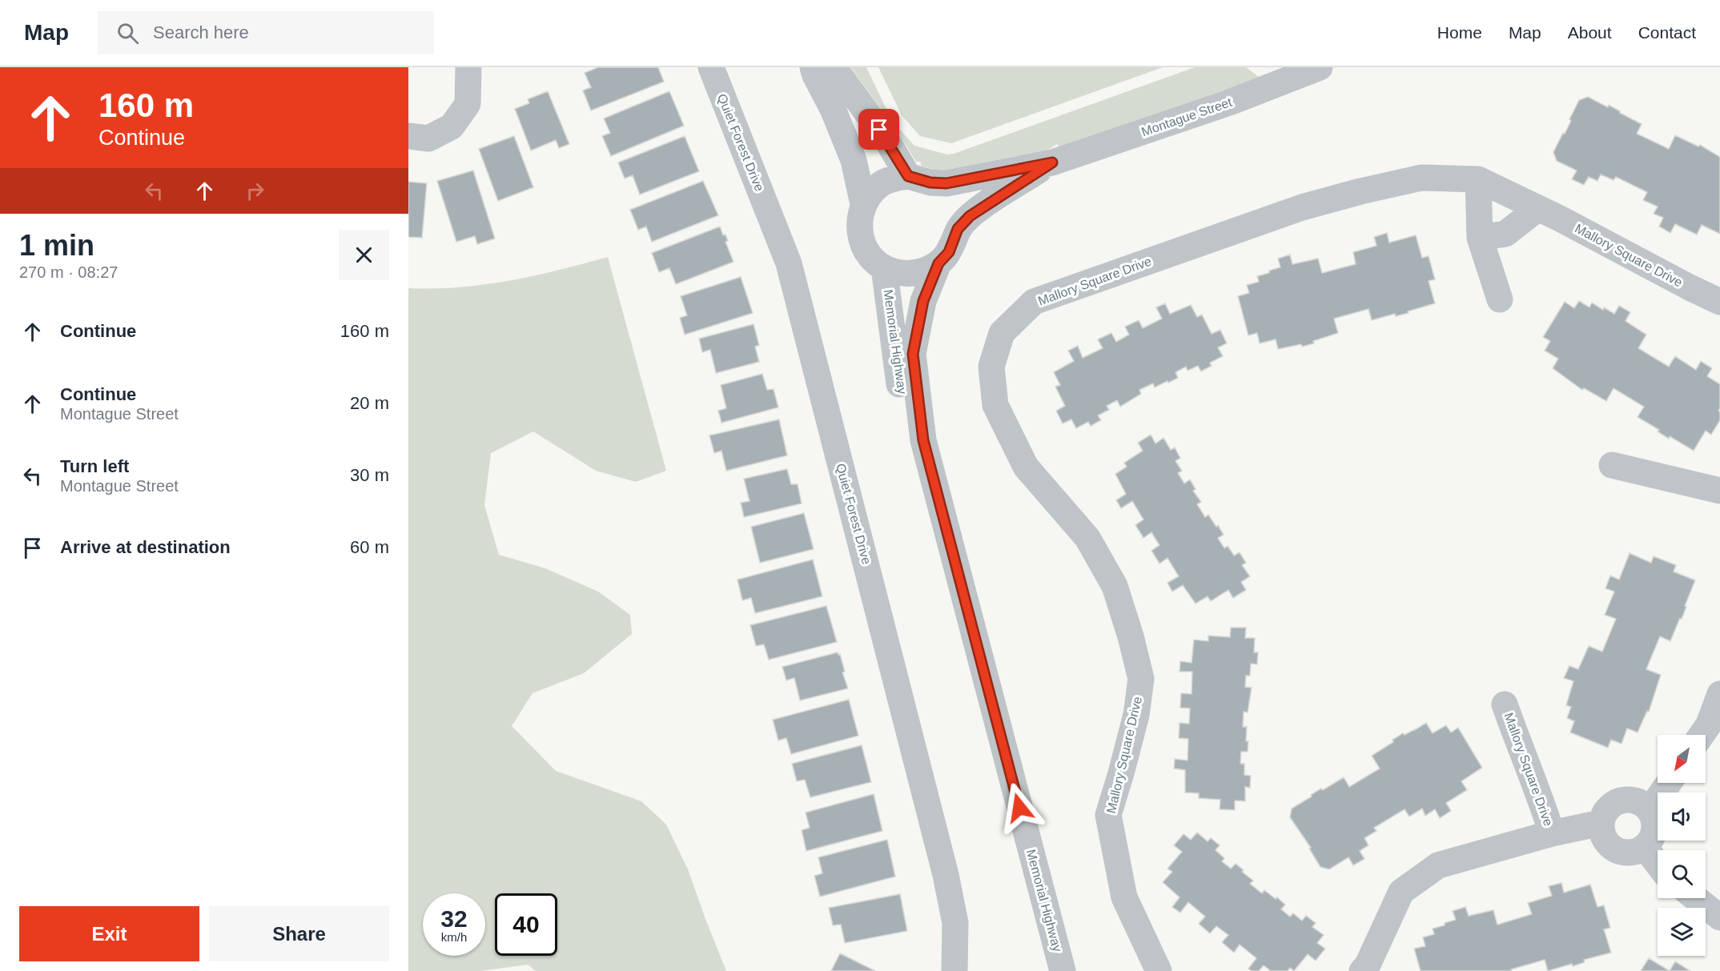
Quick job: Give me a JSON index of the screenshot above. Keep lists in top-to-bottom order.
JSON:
{
  "streets": {
    "street": [
      "Montague Street",
      "Quiet Forest Drive",
      "Mallory Square Drive",
      "Memorial Highway"
    ]
  },
  "crossings": [
    ["Montague Street", "Memorial Highway"]
  ],
  "north": "bottom left",
  "page": {
    "header": "Map",
    "search": "Search here",
    "nav": [
      "Home",
      "Map",
      "About",
      "Contact"
    ],
    "turn": ["160 m", "Continue"],
    "heading": ["1 min", "270 m · 08:27"],
    "list": [
      {
        "name": "Continue",
        "value": "160 m"
      },
      {
        "name": "Continue",
        "note": "Montague Street",
        "value": "20 m"
      },
      {
        "name": "Turn left",
        "note": "Montague Street",
        "value": "30 m"
      },
      {
        "name": "Arrive at destination",
        "value": "60 m"
      }
    ],
    "speed": "32 km/h",
    "limit": "40",
    "buttons": ["Exit", "Share"]
  }
}
